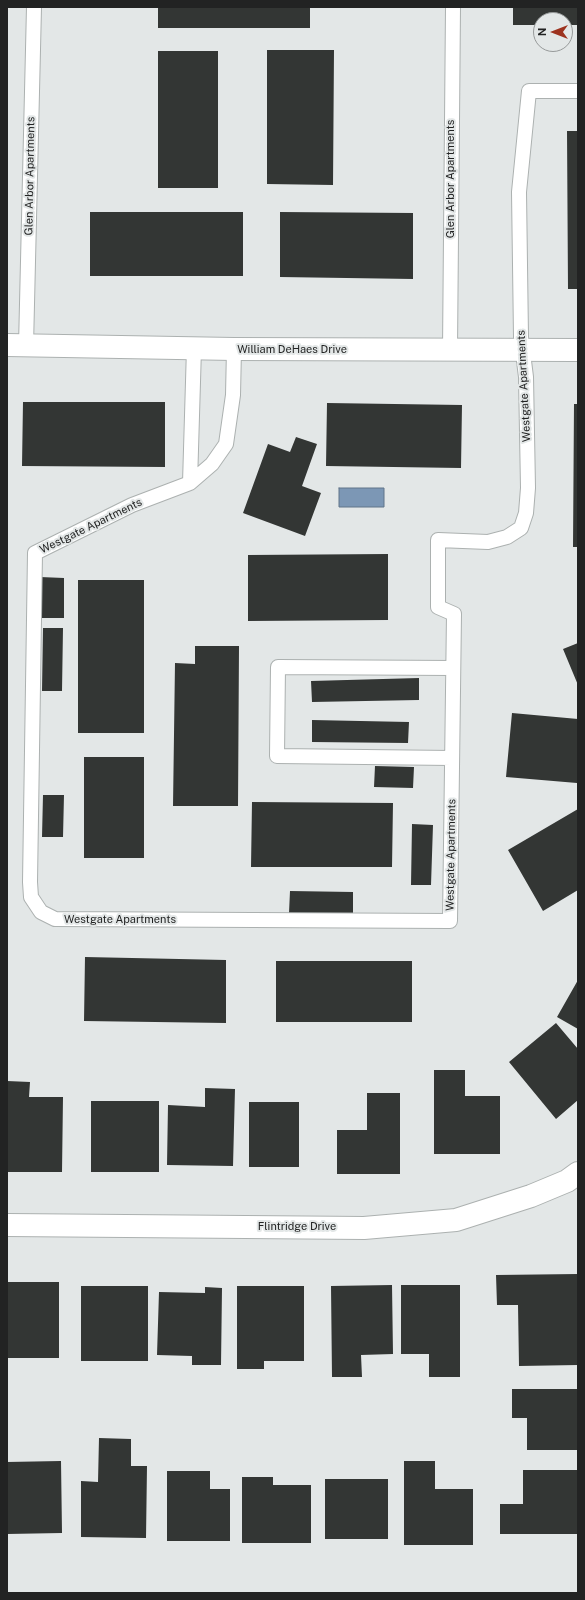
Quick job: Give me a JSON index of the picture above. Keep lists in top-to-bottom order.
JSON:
{
  "streets": {
    "street": ["William DeHaes Drive", "Flintridge Drive"],
    "lane": ["Glen Arbor Apartments", "Westgate Apartments"]
  },
  "crossings": [
    ["Glen Arbor Apartments", "William DeHaes Drive"],
    ["William DeHaes Drive", "Westgate Apartments"]
  ],
  "north": "left"
}
